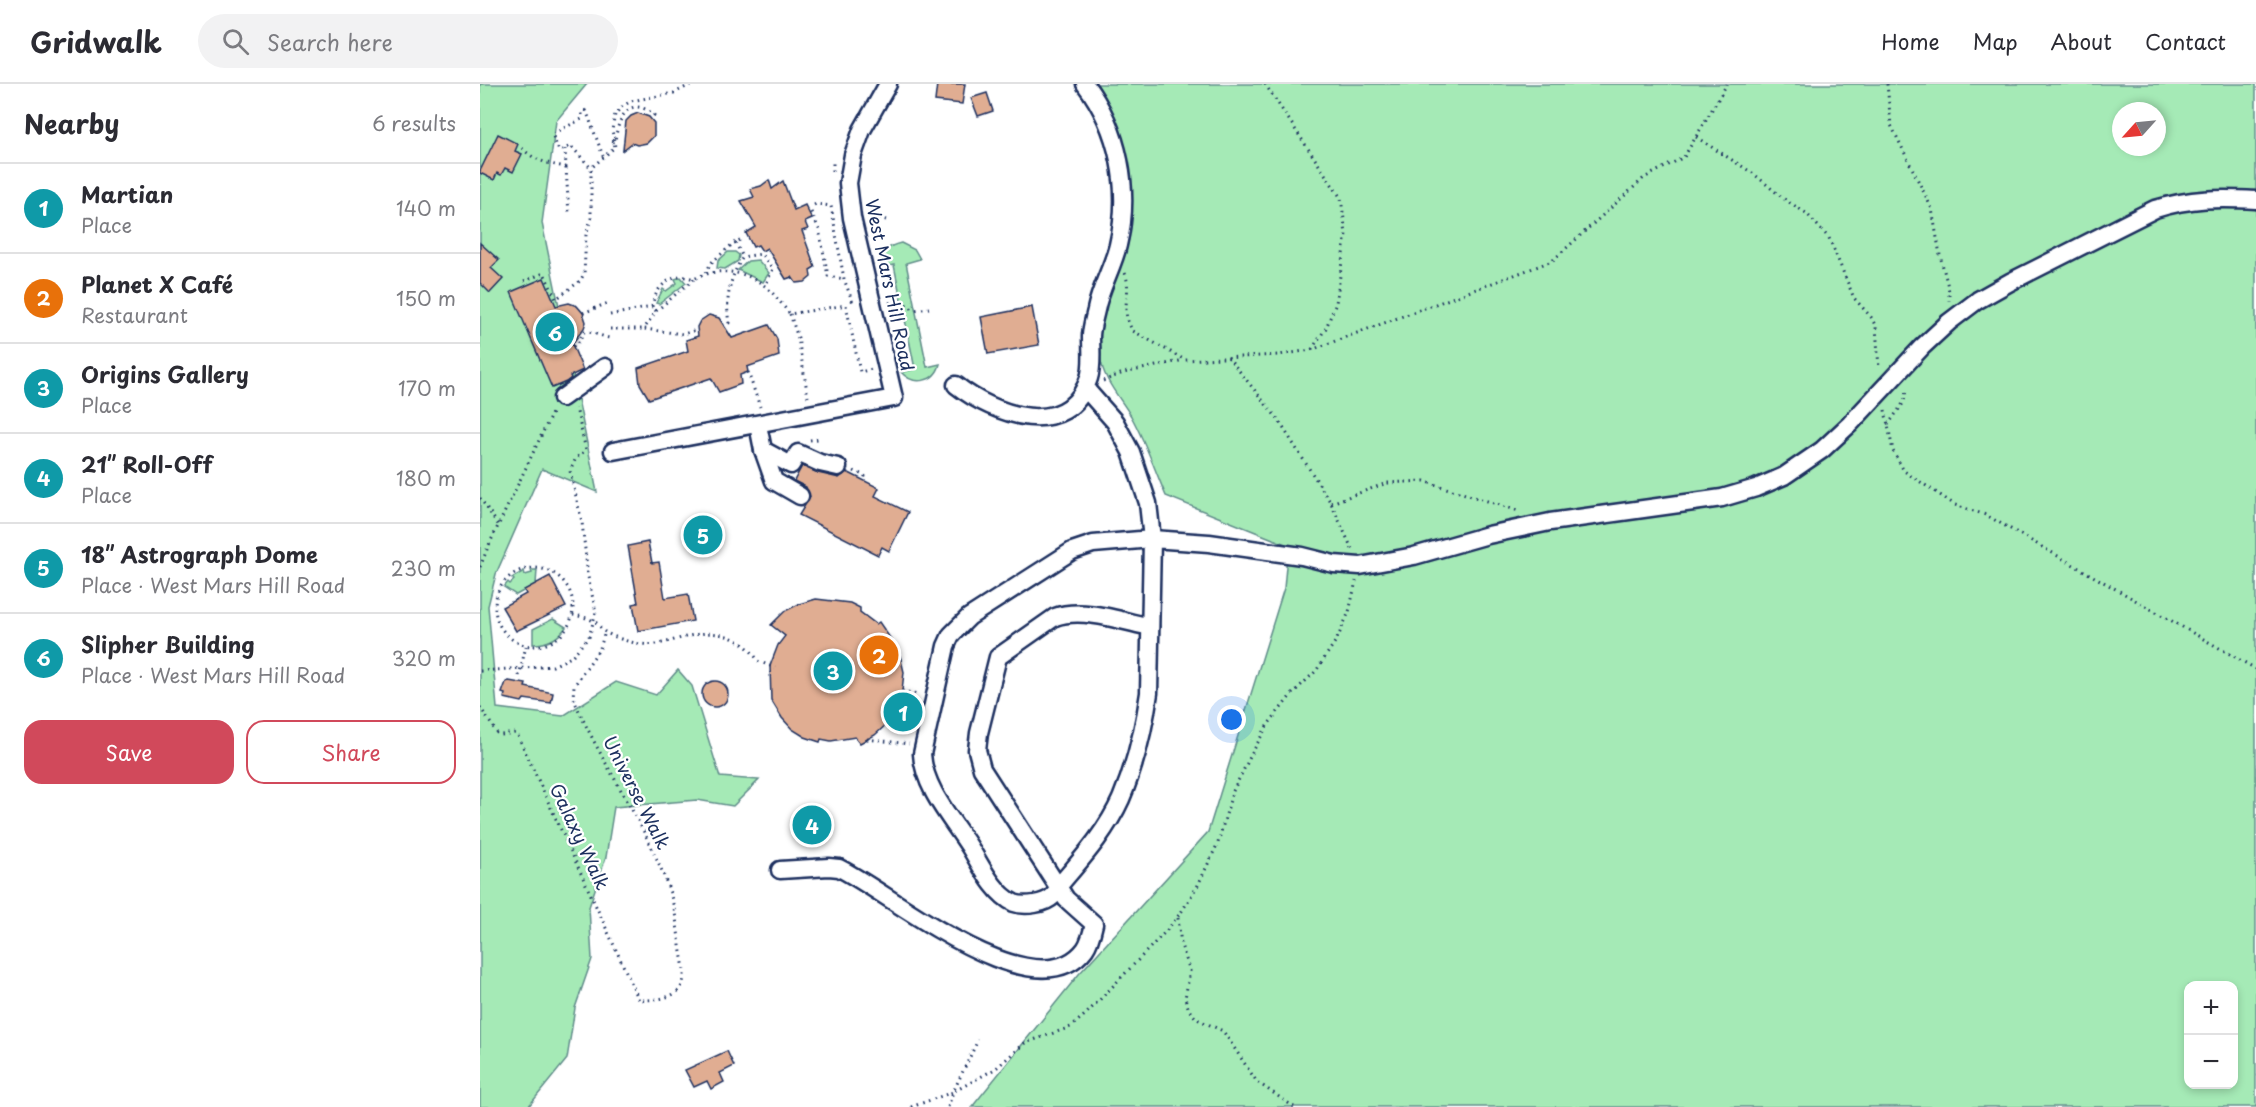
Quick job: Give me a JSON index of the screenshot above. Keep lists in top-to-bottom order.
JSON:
{
  "streets": {
    "street": ["West Mars Hill Road"],
    "path": ["Universe Walk", "Galaxy Walk"]
  },
  "crossings": [
    ["Universe Walk", "Galaxy Walk"]
  ],
  "north": "bottom left",
  "page": {
    "header": "Gridwalk",
    "search": "Search here",
    "nav": [
      "Home",
      "Map",
      "About",
      "Contact"
    ],
    "heading": ["Nearby", "6 results"],
    "list": [
      {
        "mark": "1",
        "name": "Martian",
        "note": "Place",
        "value": "140 m"
      },
      {
        "mark": "2",
        "name": "Planet X Café",
        "note": "Restaurant",
        "value": "150 m"
      },
      {
        "mark": "3",
        "name": "Origins Gallery",
        "note": "Place",
        "value": "170 m"
      },
      {
        "mark": "4",
        "name": "21″ Roll-Off",
        "note": "Place",
        "value": "180 m"
      },
      {
        "mark": "5",
        "name": "18″ Astrograph Dome",
        "note": "Place · West Mars Hill Road",
        "value": "230 m"
      },
      {
        "mark": "6",
        "name": "Slipher Building",
        "note": "Place · West Mars Hill Road",
        "value": "320 m"
      }
    ],
    "pins": [
      "6",
      "5",
      "2",
      "3",
      "1",
      "4"
    ],
    "buttons": ["Save", "Share"],
    "map_buttons": ["+", "−"]
  }
}
